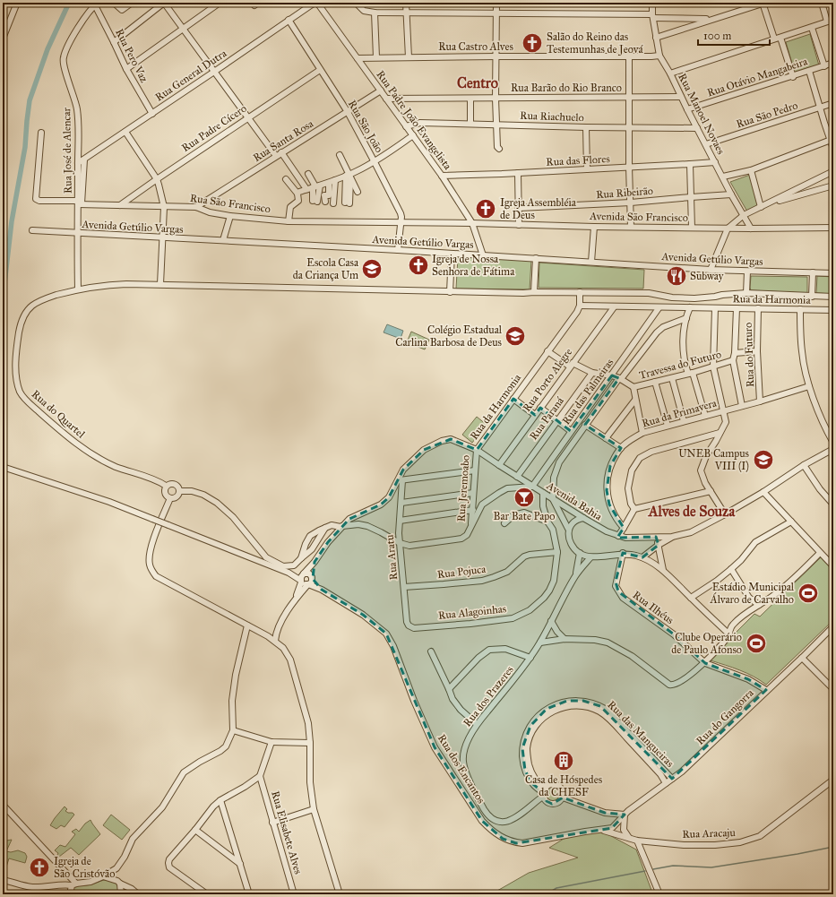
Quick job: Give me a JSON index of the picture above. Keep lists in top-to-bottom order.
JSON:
{
  "streets": {
    "street": [
      "Rua Castro Alves",
      "Rua Pero Vaz",
      "Rua General Dutra",
      "Rua Otávio Mangabeira",
      "Rua Barão do Rio Branco",
      "Rua Manoel Novaes",
      "Rua São Pedro",
      "Rua Riachuelo",
      "Rua Padre João Evangelista",
      "Rua São João",
      "Rua Padre Cícero",
      "Rua Santa Rosa",
      "Rua José de Alencar",
      "Rua das Flores",
      "Rua Ribeirão",
      "Rua São Francisco",
      "Avenida São Francisco",
      "Avenida Getúlio Vargas",
      "Rua da Harmonia",
      "Rua do Futuro",
      "Travessa do Futuro",
      "Rua Porto Alegre",
      "Rua das Palmeiras",
      "Rua da Primavera",
      "Rua do Quartel",
      "Rua Paraná",
      "Rua Jeremoabo",
      "Avenida Bahia",
      "Rua Aratu",
      "Rua Pojuca",
      "Rua Ilhéus",
      "Rua Alagoinhas",
      "Rua dos Prazeres",
      "Rua do Gangorra",
      "Rua das Mangueiras",
      "Rua dos Encantos",
      "Rua Elisabete Alves",
      "Rua Aracaju"
    ]
  },
  "crossings": [
    ["Rua Castro Alves", "Rua Manoel Novaes"],
    ["Rua Castro Alves", "Rua Padre João Evangelista"],
    ["Rua Pero Vaz", "Rua General Dutra"],
    ["Rua Pero Vaz", "Rua José de Alencar"],
    ["Rua General Dutra", "Rua São João"],
    ["Rua General Dutra", "Rua José de Alencar"],
    ["Rua Otávio Mangabeira", "Rua Manoel Novaes"],
    ["Rua Barão do Rio Branco", "Rua Manoel Novaes"],
    ["Rua Barão do Rio Branco", "Rua Padre João Evangelista"],
    ["Rua Manoel Novaes", "Rua São Pedro"],
    ["Rua Manoel Novaes", "Rua Riachuelo"],
    ["Rua Manoel Novaes", "Rua das Flores"],
    ["Rua Manoel Novaes", "Rua Ribeirão"],
    ["Rua Manoel Novaes", "Avenida São Francisco"],
    ["Rua Riachuelo", "Rua Padre João Evangelista"],
    ["Rua Padre João Evangelista", "Rua Santa Rosa"],
    ["Rua Padre João Evangelista", "Rua das Flores"],
    ["Rua Padre João Evangelista", "Avenida São Francisco"],
    ["Rua Padre João Evangelista", "Avenida Getúlio Vargas"],
    ["Rua São João", "Rua Padre Cícero"],
    ["Rua São João", "Rua Santa Rosa"],
    ["Rua São João", "Rua São Francisco"],
    ["Rua São João", "Avenida São Francisco"],
    ["Rua São João", "Avenida Getúlio Vargas"],
    ["Rua Padre Cícero", "Rua São Francisco"],
    ["Rua Santa Rosa", "Rua São Francisco"],
    ["Rua José de Alencar", "Rua São Francisco"],
    ["Rua José de Alencar", "Avenida Getúlio Vargas"],
    ["Rua José de Alencar", "Rua do Quartel"],
    ["Rua São Francisco", "Avenida São Francisco"],
    ["Rua da Harmonia", "Rua do Futuro"],
    ["Rua da Harmonia", "Rua Porto Alegre"],
    ["Rua da Harmonia", "Rua das Palmeiras"],
    ["Rua da Harmonia", "Rua Jeremoabo"],
    ["Rua da Harmonia", "Avenida Bahia"],
    ["Rua da Harmonia", "Rua Aratu"],
    ["Rua da Harmonia", "Rua dos Encantos"],
    ["Rua do Futuro", "Travessa do Futuro"],
    ["Rua do Futuro", "Rua da Primavera"],
    ["Rua Porto Alegre", "Avenida Bahia"],
    ["Rua das Palmeiras", "Avenida Bahia"],
    ["Rua Paraná", "Avenida Bahia"],
    ["Rua Jeremoabo", "Avenida Bahia"],
    ["Avenida Bahia", "Rua Alagoinhas"],
    ["Rua Aratu", "Rua Pojuca"],
    ["Rua Aratu", "Rua Alagoinhas"],
    ["Rua Pojuca", "Rua Alagoinhas"],
    ["Rua Ilhéus", "Rua do Gangorra"],
    ["Rua dos Prazeres", "Rua das Mangueiras"],
    ["Rua do Gangorra", "Rua das Mangueiras"],
    ["Rua do Gangorra", "Rua dos Encantos"],
    ["Rua dos Encantos", "Rua Aracaju"]
  ],
  "districts": ["Centro", "Alves de Souza"],
  "places": {
    "church": [
      "Salão do Reino das Testemunhas de Jeová",
      "Igreja Assembléia de Deus",
      "Igreja de Nossa Senhora de Fátima",
      "Igreja de São Cristóvão"
    ],
    "school or university": ["Escola Casa da Criança Um", "Colégio Estadual Carlina Barbosa de Deus", "UNEB Campus VIII (I)"],
    "restaurant": ["Subway"],
    "bar": ["Bar Bate Papo"],
    "sports": ["Estádio Municipal Álvaro de Carvalho", "Clube Operário de Paulo Afonso"],
    "building": ["Casa de Hóspedes da CHESF"]
  },
  "scale_bar": "100 m"
}
